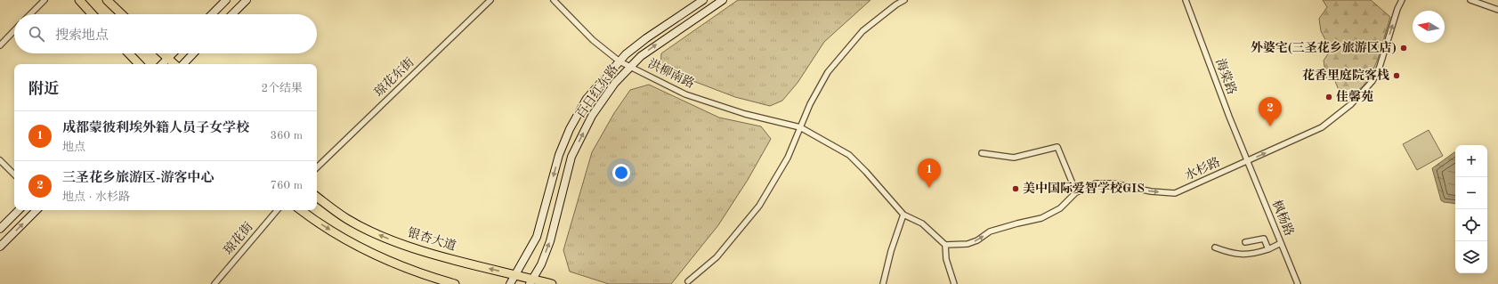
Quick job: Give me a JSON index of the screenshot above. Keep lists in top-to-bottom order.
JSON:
{
  "streets": {
    "main road": ["银杏大道"],
    "street": [
      "洪柳南路",
      "海棠路",
      "琼花东街",
      "百日红东路",
      "水杉路",
      "枫杨路",
      "琼花街"
    ]
  },
  "crossings": [
    ["洪柳南路", "百日红东路"],
    ["海棠路", "水杉路"],
    ["海棠路", "枫杨路"],
    ["百日红东路", "银杏大道"],
    ["水杉路", "枫杨路"]
  ],
  "one_way": ["水杉路"],
  "places": [
    "外婆宅(三圣花乡旅游区店)",
    "花香里庭院客栈",
    "佳馨苑",
    "美中国际爱智学校GIS"
  ],
  "north": "left",
  "page": {
    "search": "搜索地点",
    "heading": ["附近", "2个结果"],
    "pins": ["2", "1"],
    "list": [
      {
        "mark": "1",
        "name": "成都蒙彼利埃外籍人员子女学校",
        "note": "地点",
        "value": "360 m"
      },
      {
        "mark": "2",
        "name": "三圣花乡旅游区-游客中心",
        "note": "地点 · 水杉路",
        "value": "760 m"
      }
    ],
    "map_buttons": ["+", "−"]
  }
}
